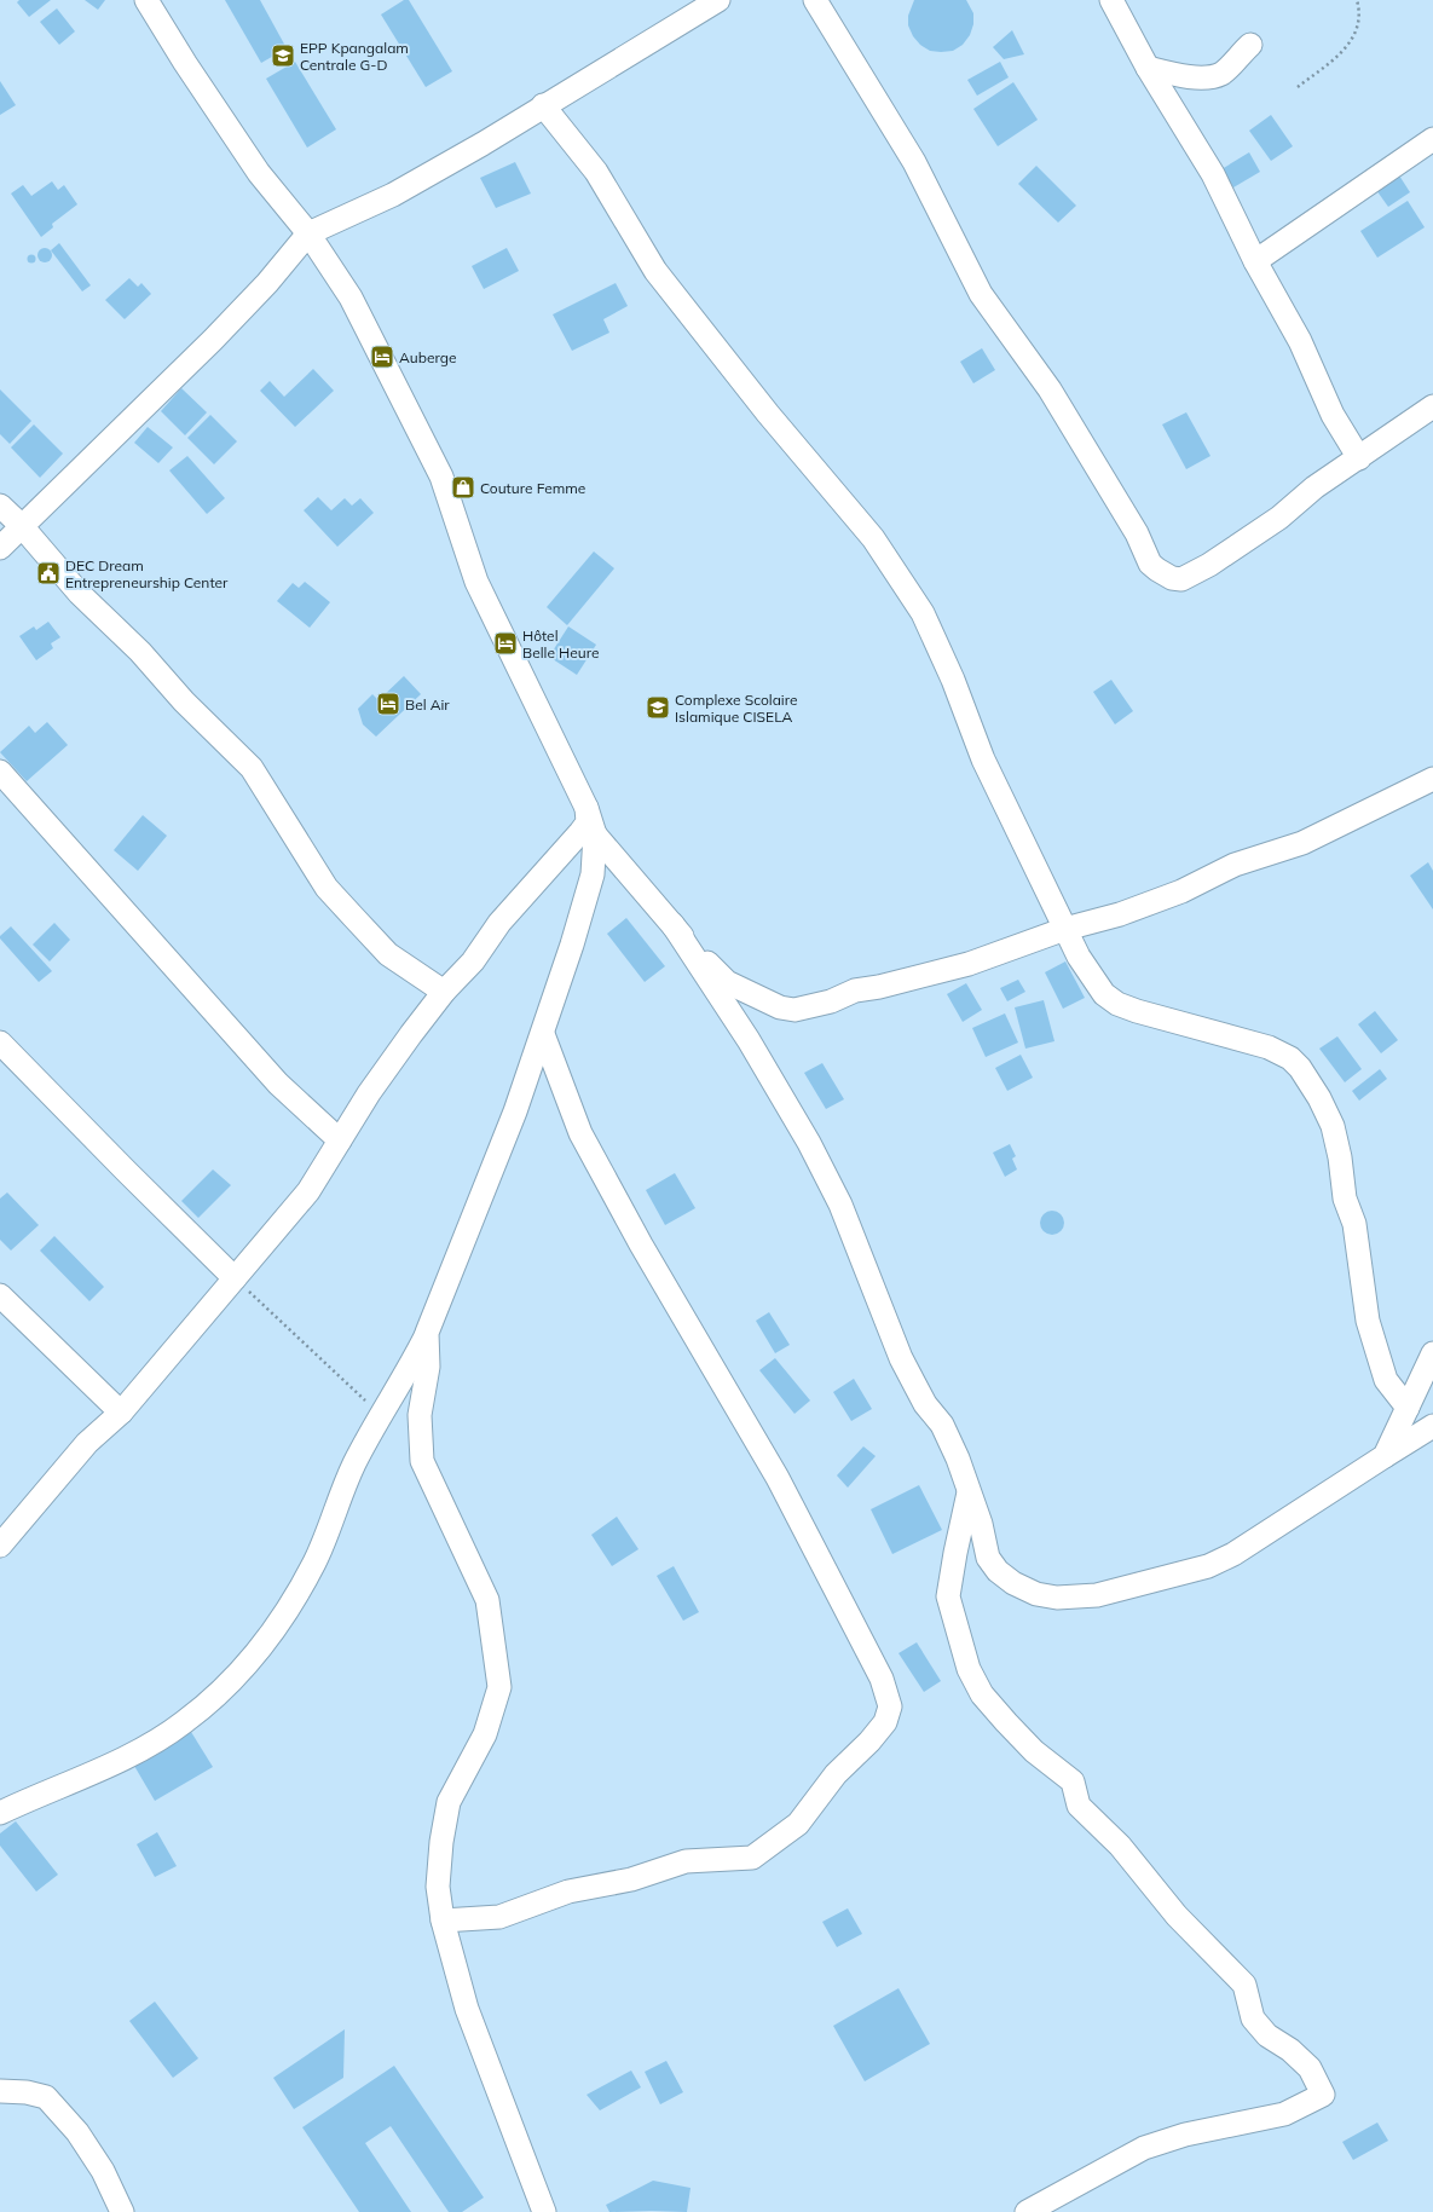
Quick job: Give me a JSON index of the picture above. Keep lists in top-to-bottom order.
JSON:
{
  "places": {
    "school or university": ["EPP Kpangalam Centrale G-D", "Complexe Scolaire Islamique CISELA"],
    "hotel": ["Auberge", "Hôtel Belle Heure", "Bel Air"],
    "shop": ["Couture Femme"],
    "public building": ["DEC Dream Entrepreneurship Center"]
  }
}
